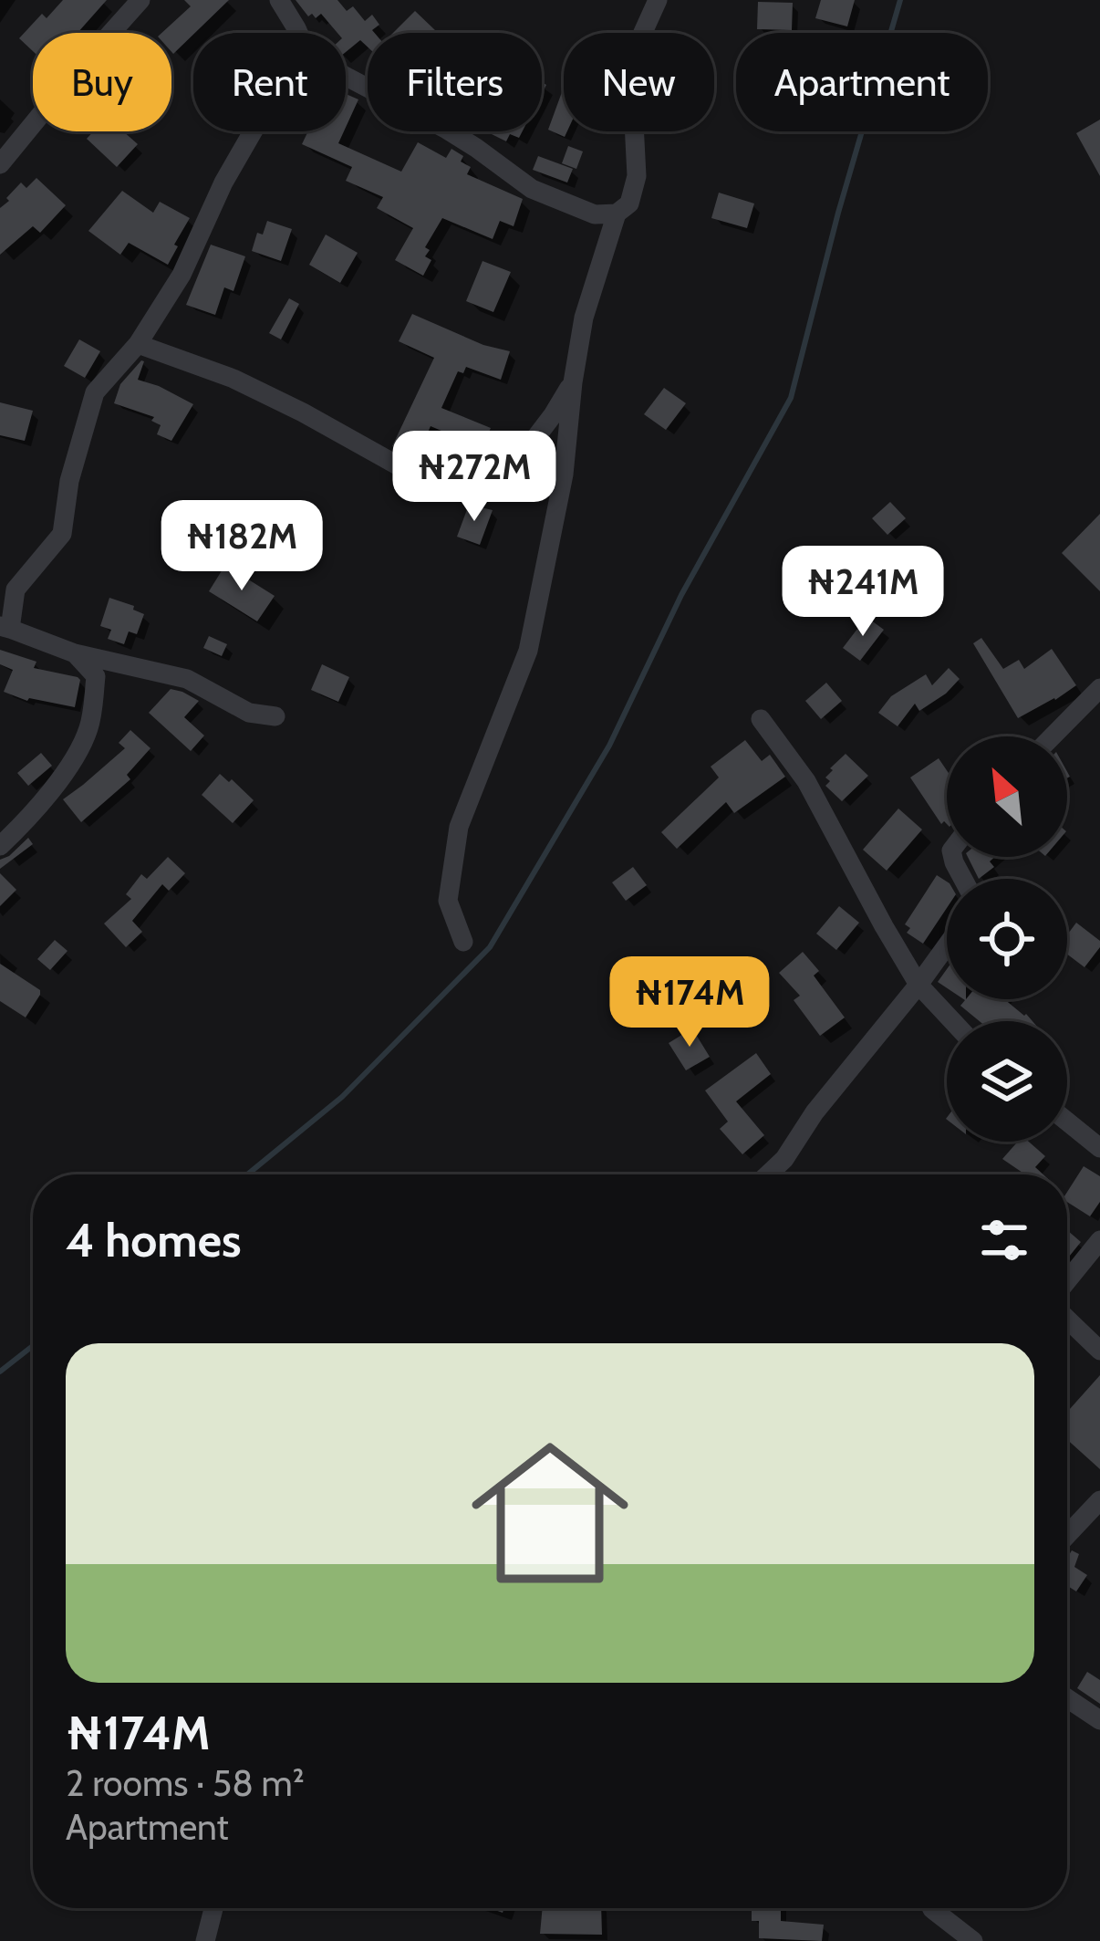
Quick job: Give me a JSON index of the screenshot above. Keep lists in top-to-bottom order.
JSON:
{
  "north": "top left",
  "page": {
    "chip": [
      "Buy",
      "Rent",
      "Filters",
      "New",
      "Apartment"
    ],
    "price": [
      "₦272M",
      "₦182M",
      "₦241M",
      "₦174M"
    ],
    "heading": "4 homes",
    "list": [
      {
        "name": "₦174M",
        "note": "2 rooms · 58 m² · Apartment"
      }
    ]
  }
}
